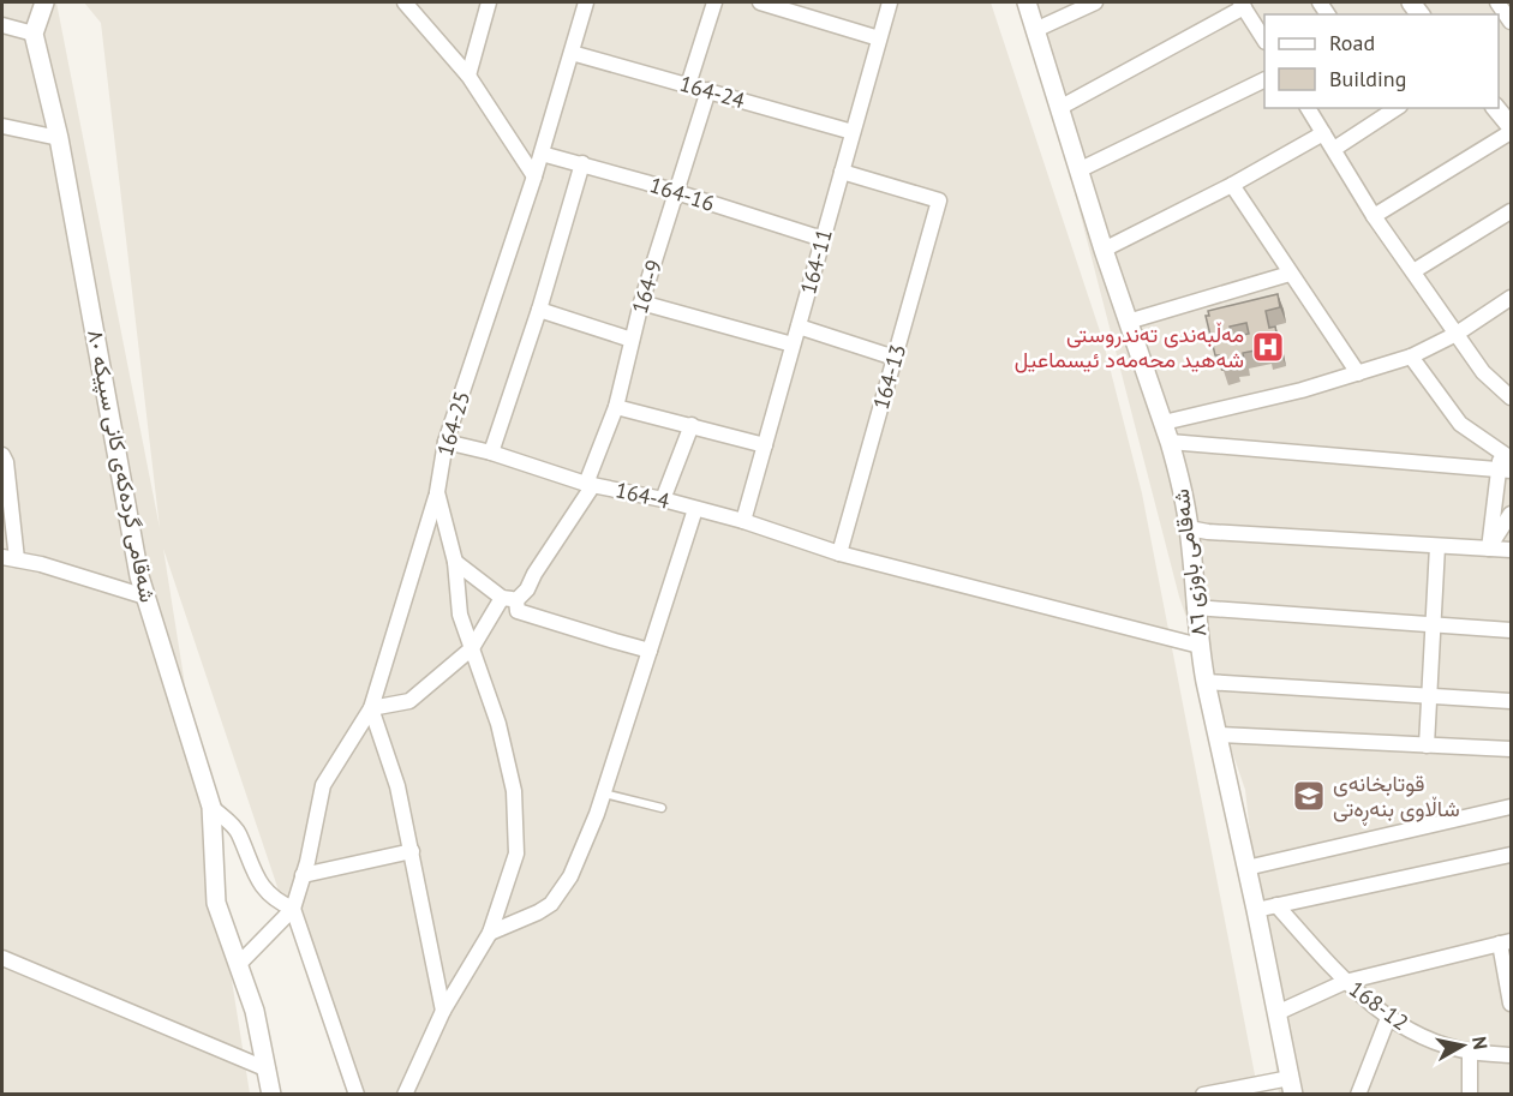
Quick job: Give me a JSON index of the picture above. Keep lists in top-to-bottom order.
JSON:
{
  "streets": {
    "street": [
      "164-24",
      "164-16",
      "164-11",
      "164-9",
      "164-13",
      "164-25",
      "شەقامی گردەکەی کانی سپیکە ٨٠",
      "164-4",
      "شەقامی باوزی ٨٦",
      "168-12"
    ]
  },
  "crossings": [
    ["164-24", "164-11"],
    ["164-24", "164-9"],
    ["164-24", "164-25"],
    ["164-16", "164-11"],
    ["164-16", "164-9"],
    ["164-16", "164-25"],
    ["164-11", "164-13"],
    ["164-11", "164-4"],
    ["164-9", "164-25"],
    ["164-9", "164-4"],
    ["164-13", "164-4"],
    ["164-25", "164-4"],
    ["164-4", "شەقامی باوزی ٨٦"]
  ],
  "places": {
    "hospital": ["مەڵبەندی تەندروستی شەهید محەمەد ئیسماعیل"],
    "school or university": ["قوتابخانەی شاڵاوی بنەڕەتی"]
  },
  "legend": ["Road", "Building"],
  "north": "right"
}
